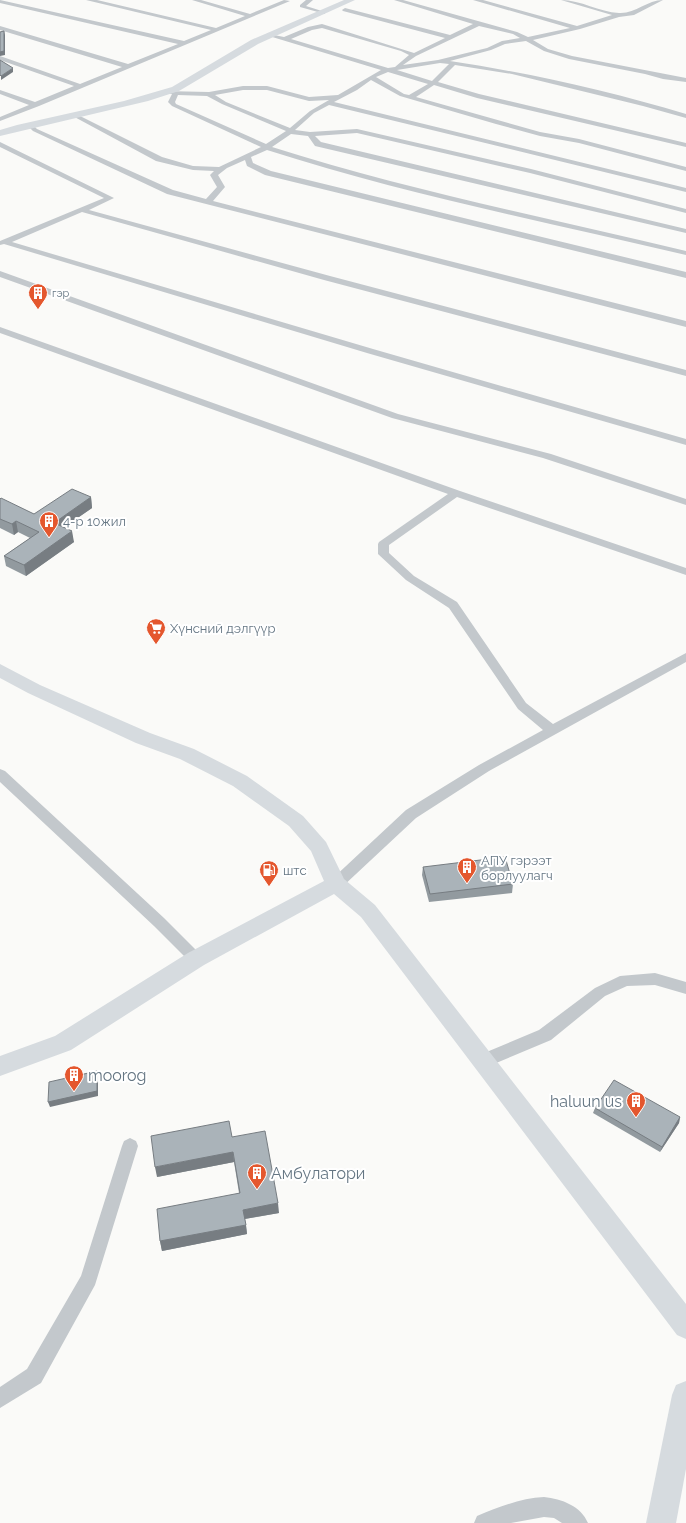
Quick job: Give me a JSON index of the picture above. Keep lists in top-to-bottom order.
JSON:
{
  "places": {
    "building": [
      "гэр",
      "4-р 10жил",
      "АПУ гэрээт борлуулагч",
      "moorog",
      "haluun us",
      "Амбулатори"
    ],
    "supermarket": ["Хүнсний дэлгүүр"],
    "fuel station": ["штс"]
  }
}
